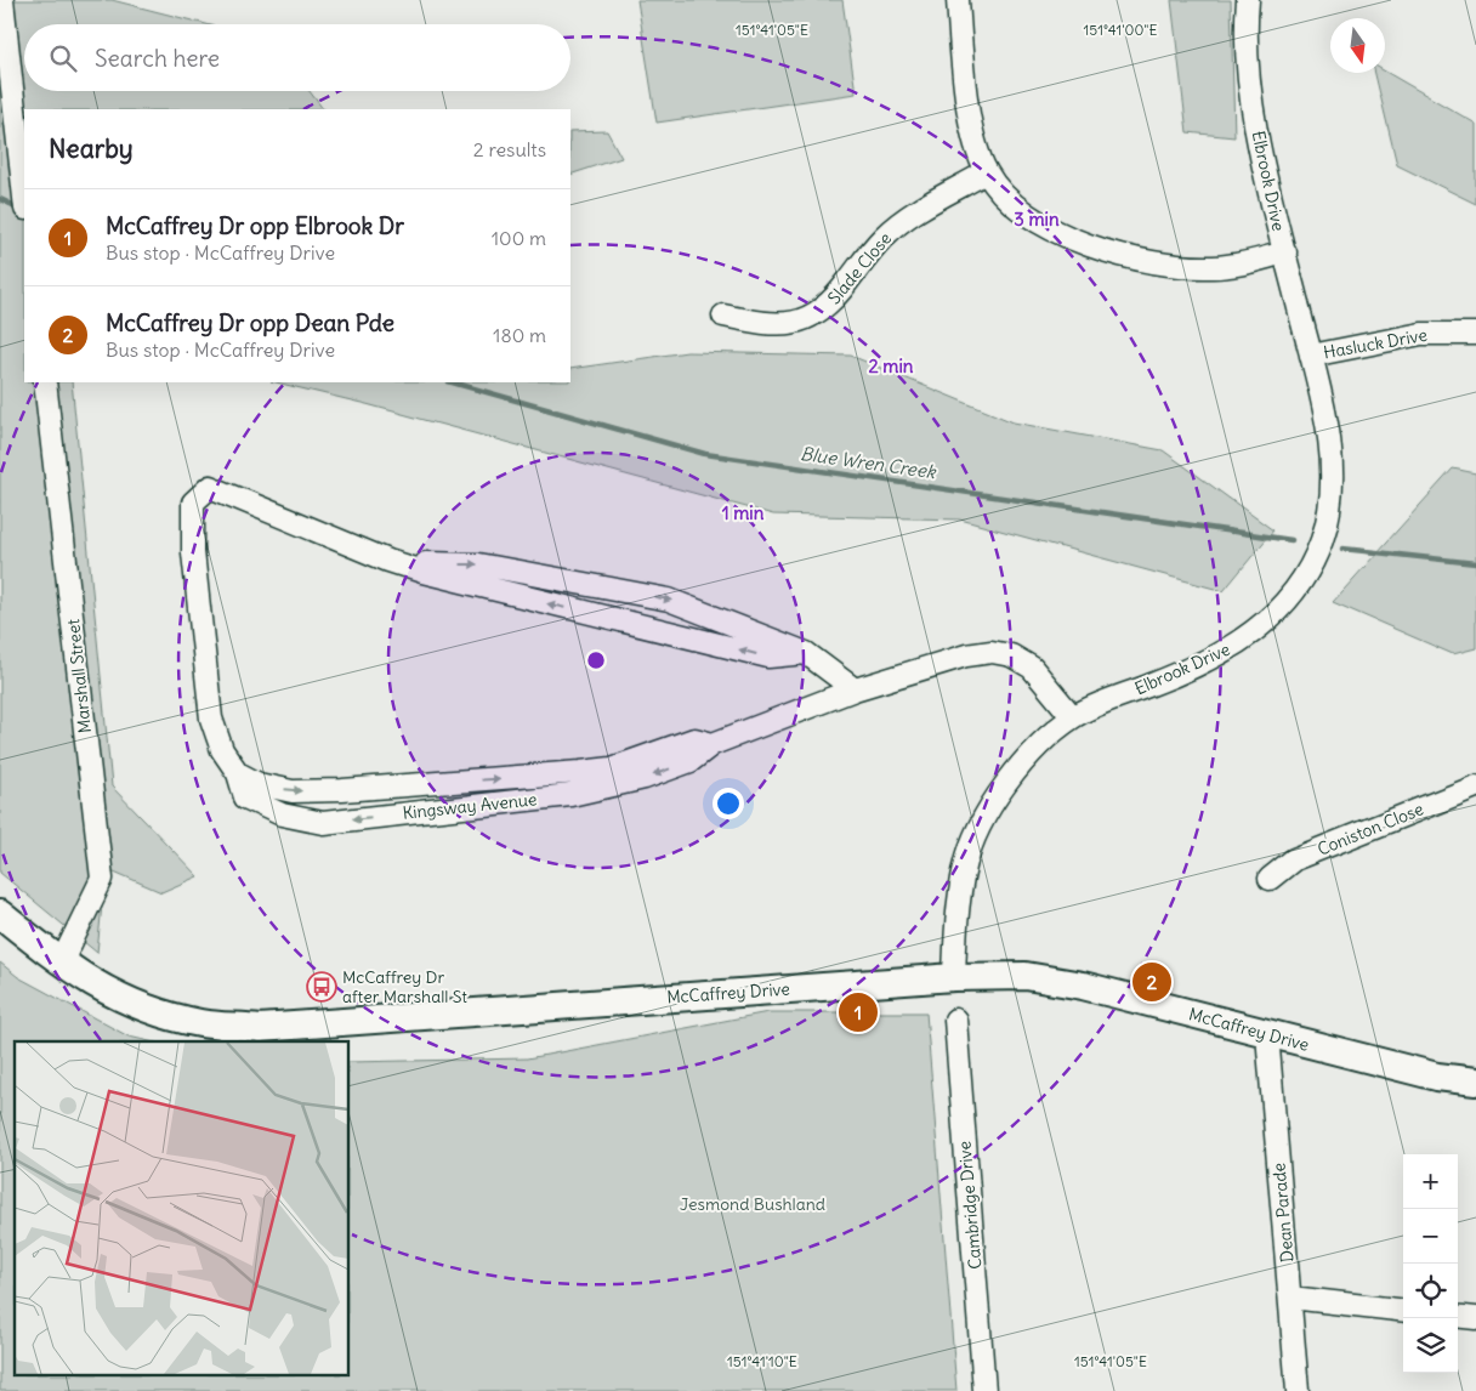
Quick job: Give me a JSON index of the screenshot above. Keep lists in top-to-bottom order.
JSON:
{
  "streets": {
    "main road": ["McCaffrey Drive"],
    "street": [
      "Elbrook Drive",
      "Slade Close",
      "Hasluck Drive",
      "Marshall Street",
      "Kingsway Avenue",
      "Coniston Close",
      "Cambridge Drive",
      "Dean Parade"
    ]
  },
  "crossings": [
    ["Elbrook Drive", "Hasluck Drive"],
    ["Elbrook Drive", "Kingsway Avenue"],
    ["Elbrook Drive", "McCaffrey Drive"],
    ["Marshall Street", "McCaffrey Drive"],
    ["McCaffrey Drive", "Dean Parade"]
  ],
  "water": ["Blue Wren Creek"],
  "parks": ["Jesmond Bushland"],
  "places": {
    "bus stop": ["McCaffrey Dr after Marshall St"]
  },
  "north": "bottom",
  "page": {
    "search": "Search here",
    "heading": ["Nearby", "2 results"],
    "list": [
      {
        "mark": "1",
        "name": "McCaffrey Dr opp Elbrook Dr",
        "note": "Bus stop · McCaffrey Drive",
        "value": "100 m"
      },
      {
        "mark": "2",
        "name": "McCaffrey Dr opp Dean Pde",
        "note": "Bus stop · McCaffrey Drive",
        "value": "180 m"
      }
    ],
    "pins": ["2", "1"],
    "map_buttons": ["+", "−"]
  },
  "coordinates": ["151°41'05\"E", "151°41'00\"E", "151°41'10\"E"],
  "rings": ["3 min", "2 min", "1 min"]
}
